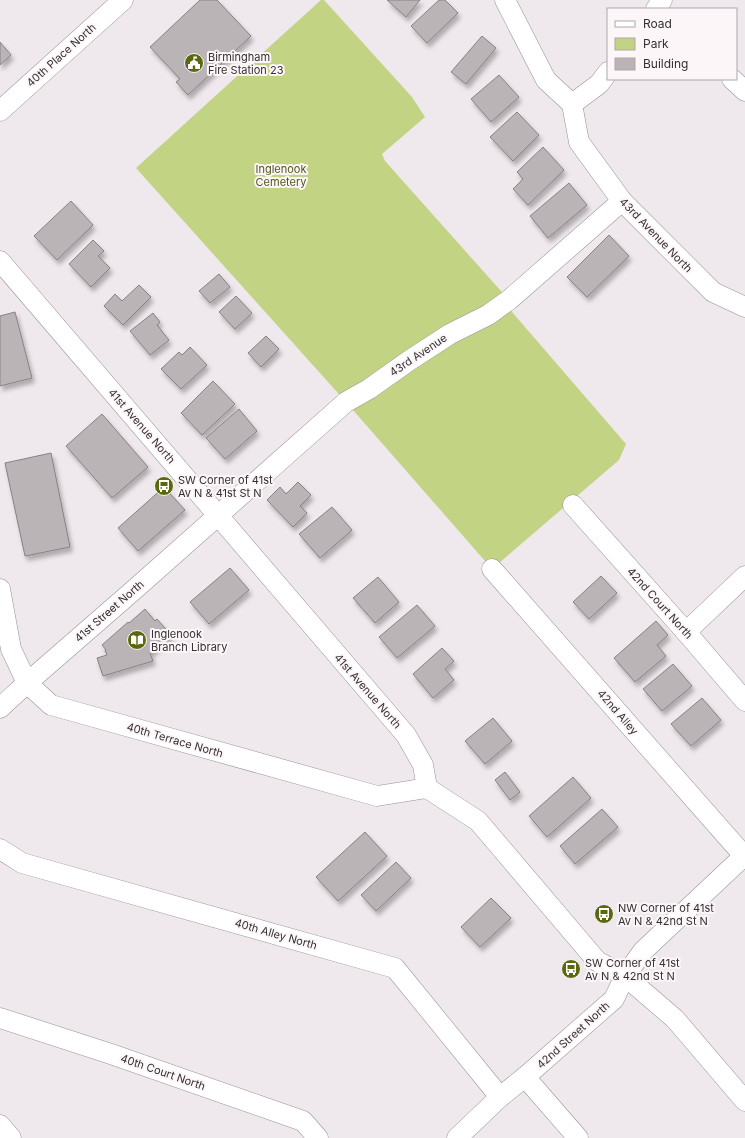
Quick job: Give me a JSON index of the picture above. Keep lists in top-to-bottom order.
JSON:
{
  "streets": {
    "street": [
      "40th Place North",
      "43rd Avenue North",
      "43rd Avenue",
      "41st Avenue North",
      "42nd Court North",
      "41st Street North",
      "42nd Alley",
      "40th Terrace North",
      "40th Alley North",
      "42nd Street North",
      "40th Court North"
    ]
  },
  "crossings": [
    ["43rd Avenue North", "43rd Avenue"],
    ["43rd Avenue", "41st Avenue North"],
    ["43rd Avenue", "41st Street North"],
    ["41st Avenue North", "41st Street North"],
    ["41st Avenue North", "40th Terrace North"],
    ["41st Street North", "40th Terrace North"],
    ["42nd Alley", "42nd Street North"],
    ["40th Alley North", "42nd Street North"]
  ],
  "parks": ["Inglenook Cemetery"],
  "places": {
    "public building": ["Birmingham Fire Station 23"],
    "bus stop": ["SW Corner of 41st Av N & 41st St N", "NW Corner of 41st Av N & 42nd St N", "SW Corner of 41st Av N & 42nd St N"],
    "library": ["Inglenook Branch Library"]
  },
  "legend": ["Road", "Park", "Building"]
}
